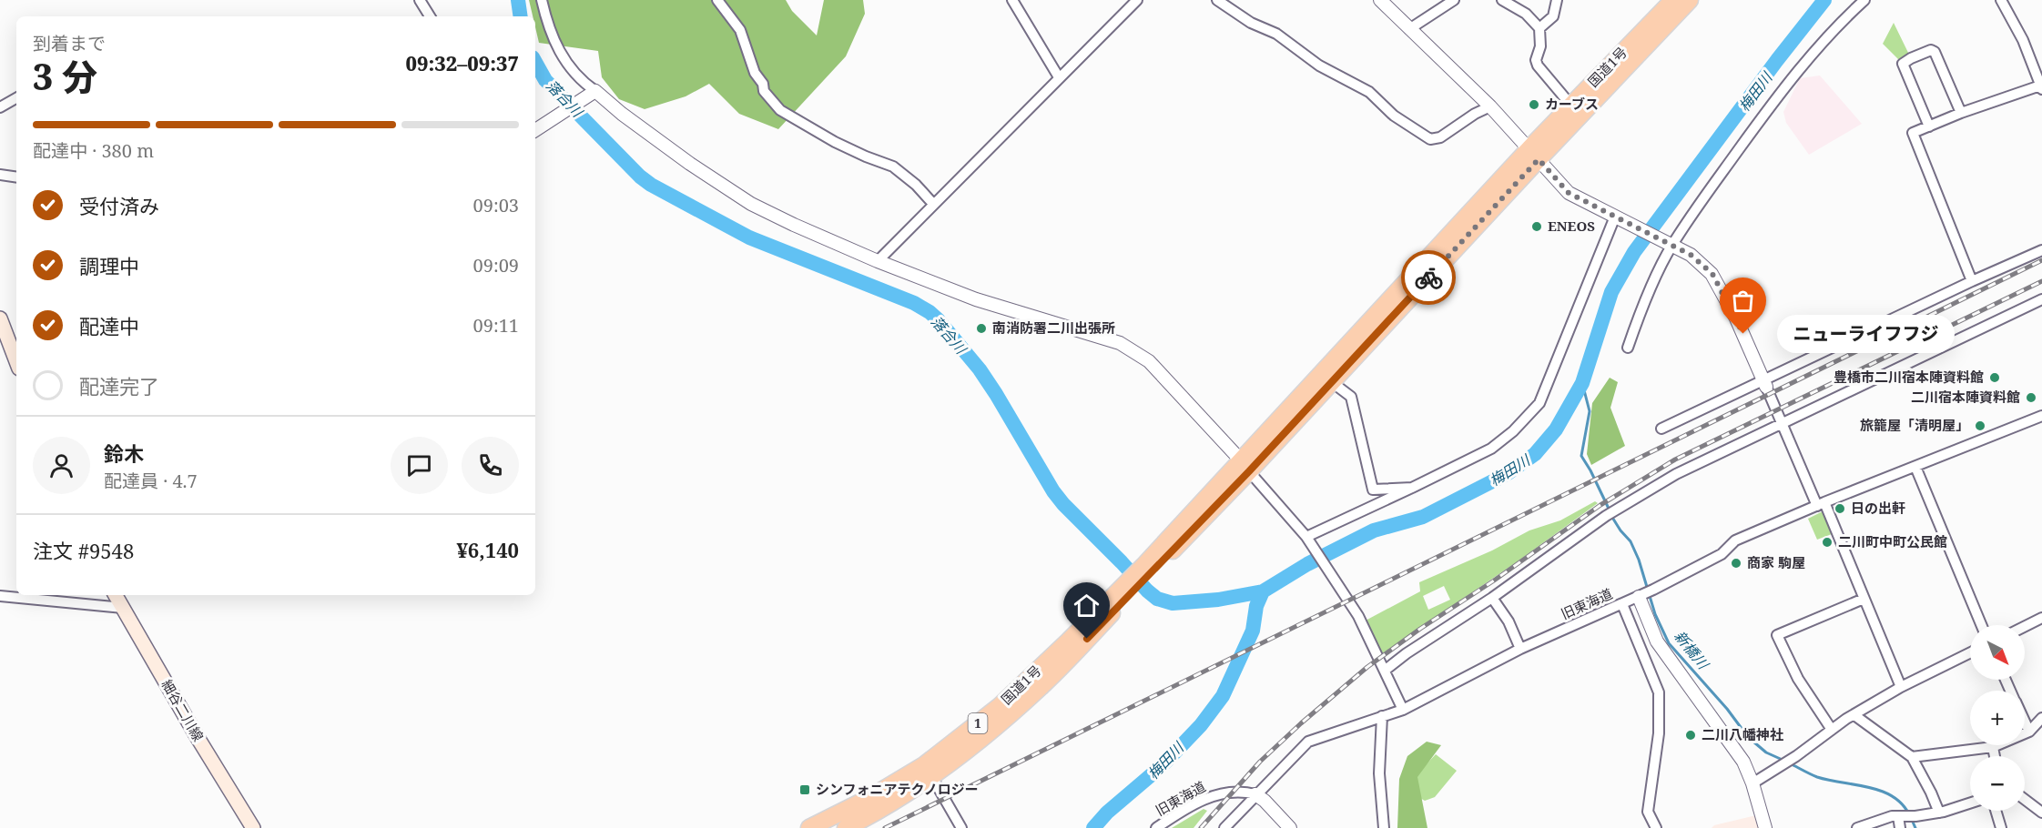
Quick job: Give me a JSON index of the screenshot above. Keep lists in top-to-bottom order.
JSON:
{
  "streets": {
    "highway": ["国道1号", "1"],
    "main road": ["細谷二川線"],
    "street": ["旧東海道"]
  },
  "water": ["梅田川", "落合川", "新橋川"],
  "places": {
    "other": [
      "カーブス",
      "ENEOS",
      "南消防署二川出張所",
      "ニューライフフジ",
      "豊橋市二川宿本陣資料館",
      "二川宿本陣資料館",
      "旅籠屋「清明屋」",
      "日の出軒",
      "二川町中町公民館",
      "商家 駒屋",
      "二川八幡神社"
    ],
    "transit": ["シンフォニアテクノロジー"]
  },
  "north": "bottom right",
  "page": {
    "heading": ["3 分", "到着まで", "09:32–09:37"],
    "panel": [
      "鈴木",
      "配達員 · 4.7",
      "注文 #9548",
      "¥6,140"
    ],
    "bar": "配達中 · 380 m",
    "list": [
      ["受付済み", "09:03"],
      ["調理中", "09:09"],
      ["配達中", "09:11"],
      "配達完了"
    ],
    "bubble": "ニューライフフジ",
    "map_buttons": ["+", "−"]
  }
}
